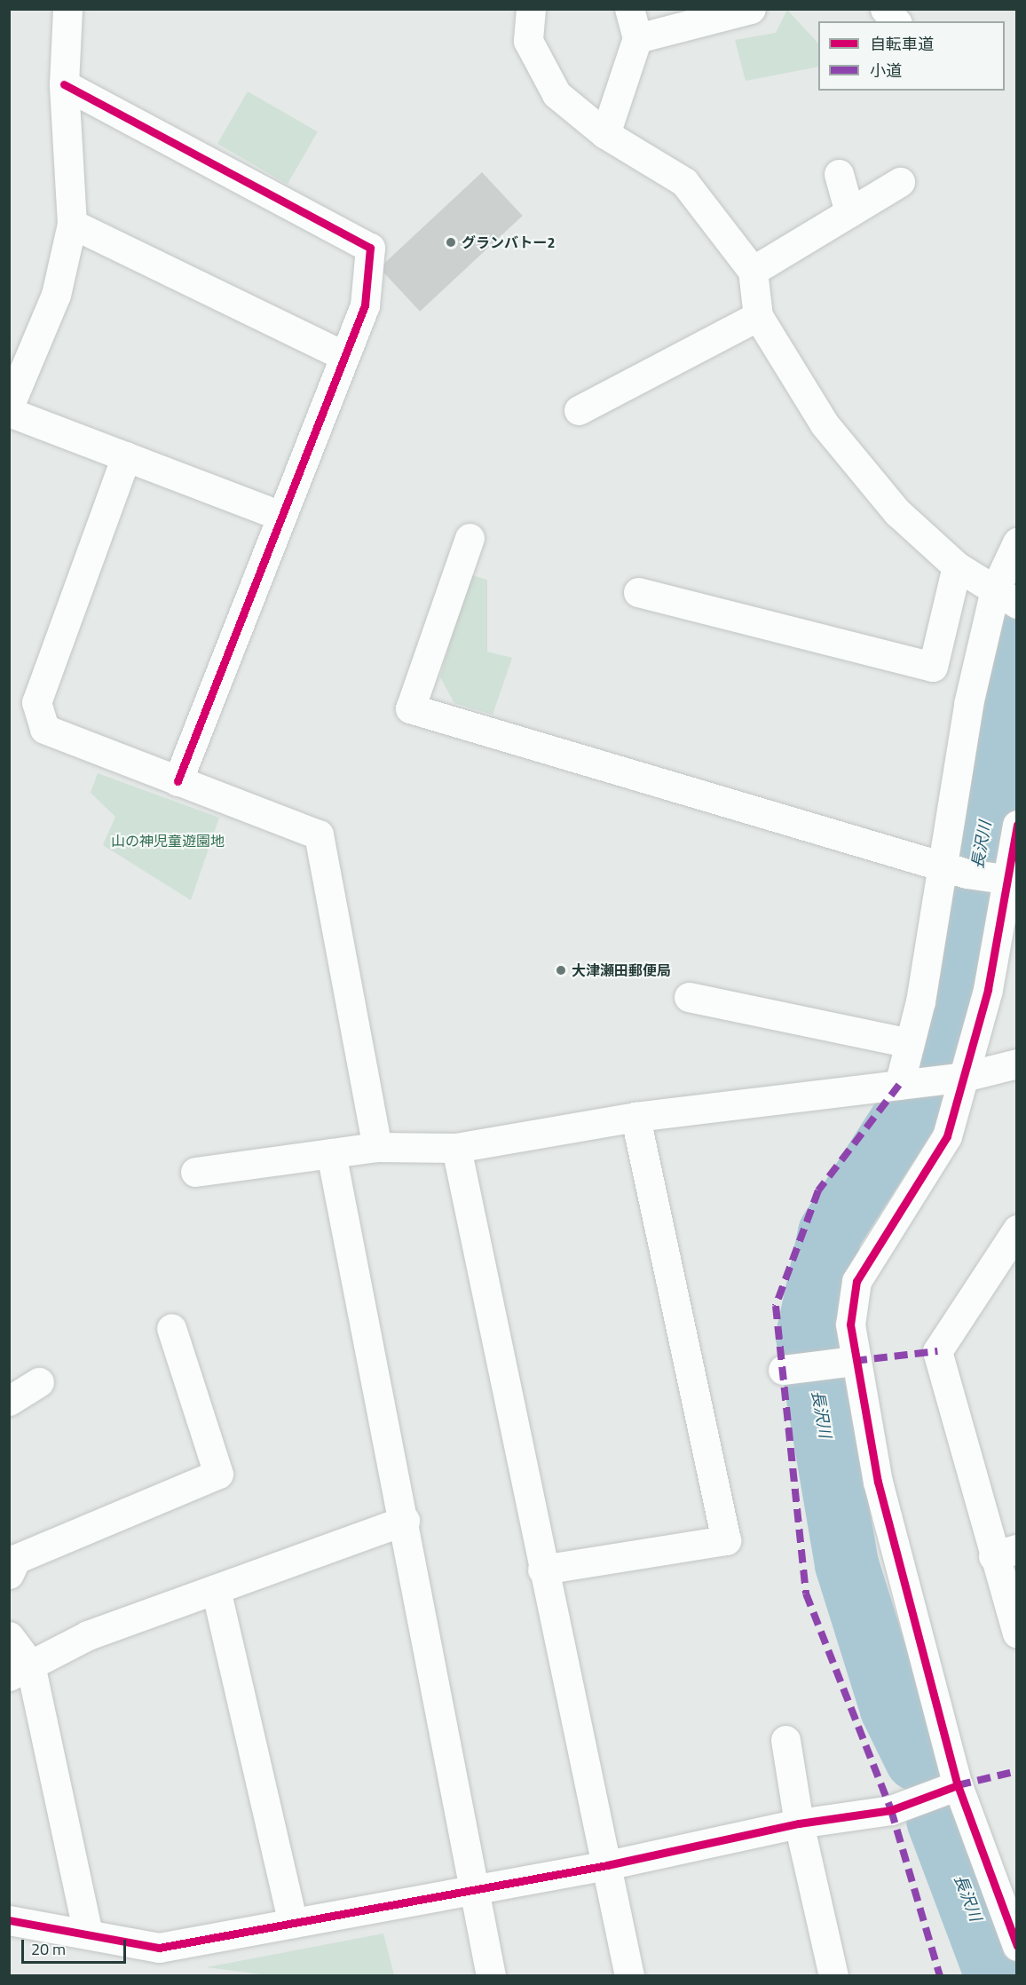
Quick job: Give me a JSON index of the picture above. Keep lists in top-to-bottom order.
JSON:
{
  "water": ["長沢川"],
  "parks": ["山の神児童遊園地"],
  "places": ["グランバトー2", "大津瀬田郵便局"],
  "legend": ["自転車道", "小道"],
  "scale_bar": "20 m"
}
